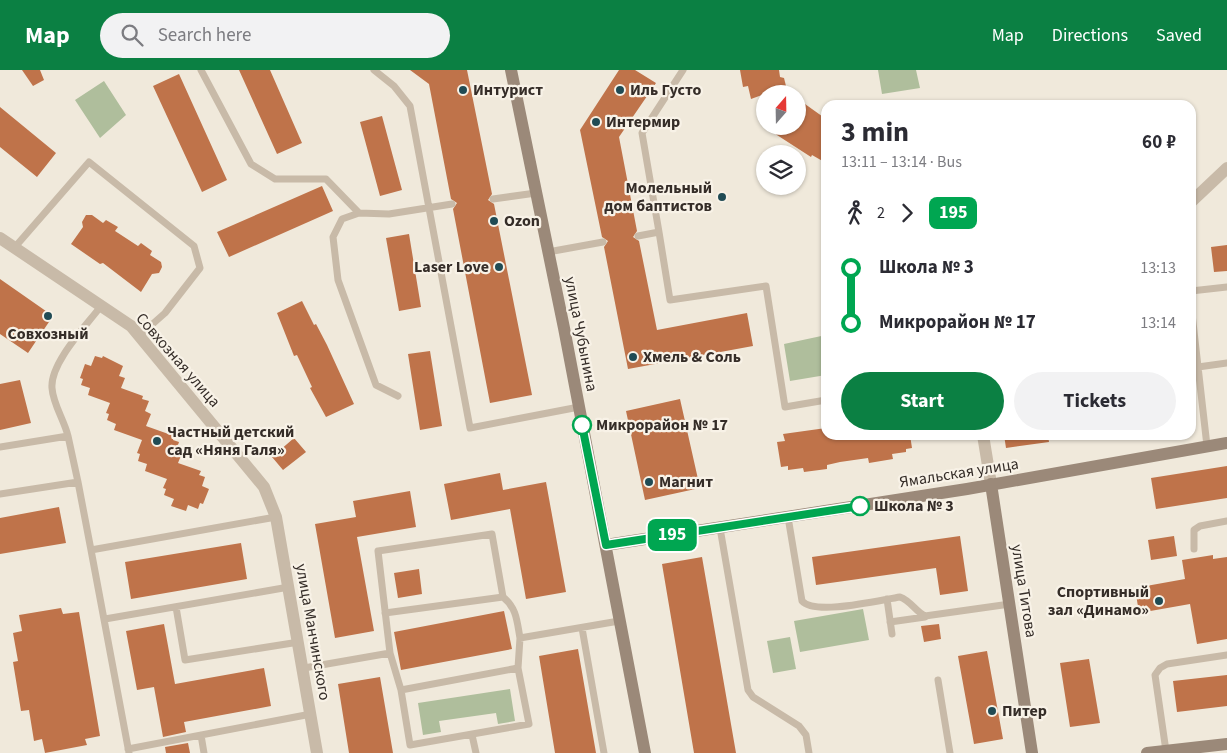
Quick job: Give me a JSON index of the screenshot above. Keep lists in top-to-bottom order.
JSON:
{
  "streets": {
    "street": [
      "улица Чубынина",
      "Совхозная улица",
      "Ямальская улица",
      "улица Титова",
      "улица Манчинского"
    ]
  },
  "crossings": [
    ["улица Чубынина", "Ямальская улица"],
    ["Совхозная улица", "улица Манчинского"],
    ["Ямальская улица", "улица Титова"]
  ],
  "places": [
    "Интурист",
    "Иль Густо",
    "Интермир",
    "Молельный дом баптистов",
    "Ozon",
    "Laser Love",
    "Совхозный",
    "Хмель & Соль",
    "Микрорайон № 17",
    "Частный детский сад «Няня Галя»",
    "Магнит",
    "Школа № 3",
    "Спортивный зал «Динамо»",
    "Питер"
  ],
  "lines": ["bus line 195"],
  "north": "top",
  "page": {
    "header": "Map",
    "search": "Search here",
    "nav": ["Map", "Directions", "Saved"],
    "on_map": "195",
    "heading": ["3 min", "13:11 – 13:14 · Bus", "60 ₽"],
    "legs": ["2", "195"],
    "list": [
      {
        "name": "Школа № 3",
        "value": "13:13"
      },
      {
        "name": "Микрорайон № 17",
        "value": "13:14"
      }
    ],
    "buttons": ["Start", "Tickets"]
  }
}
